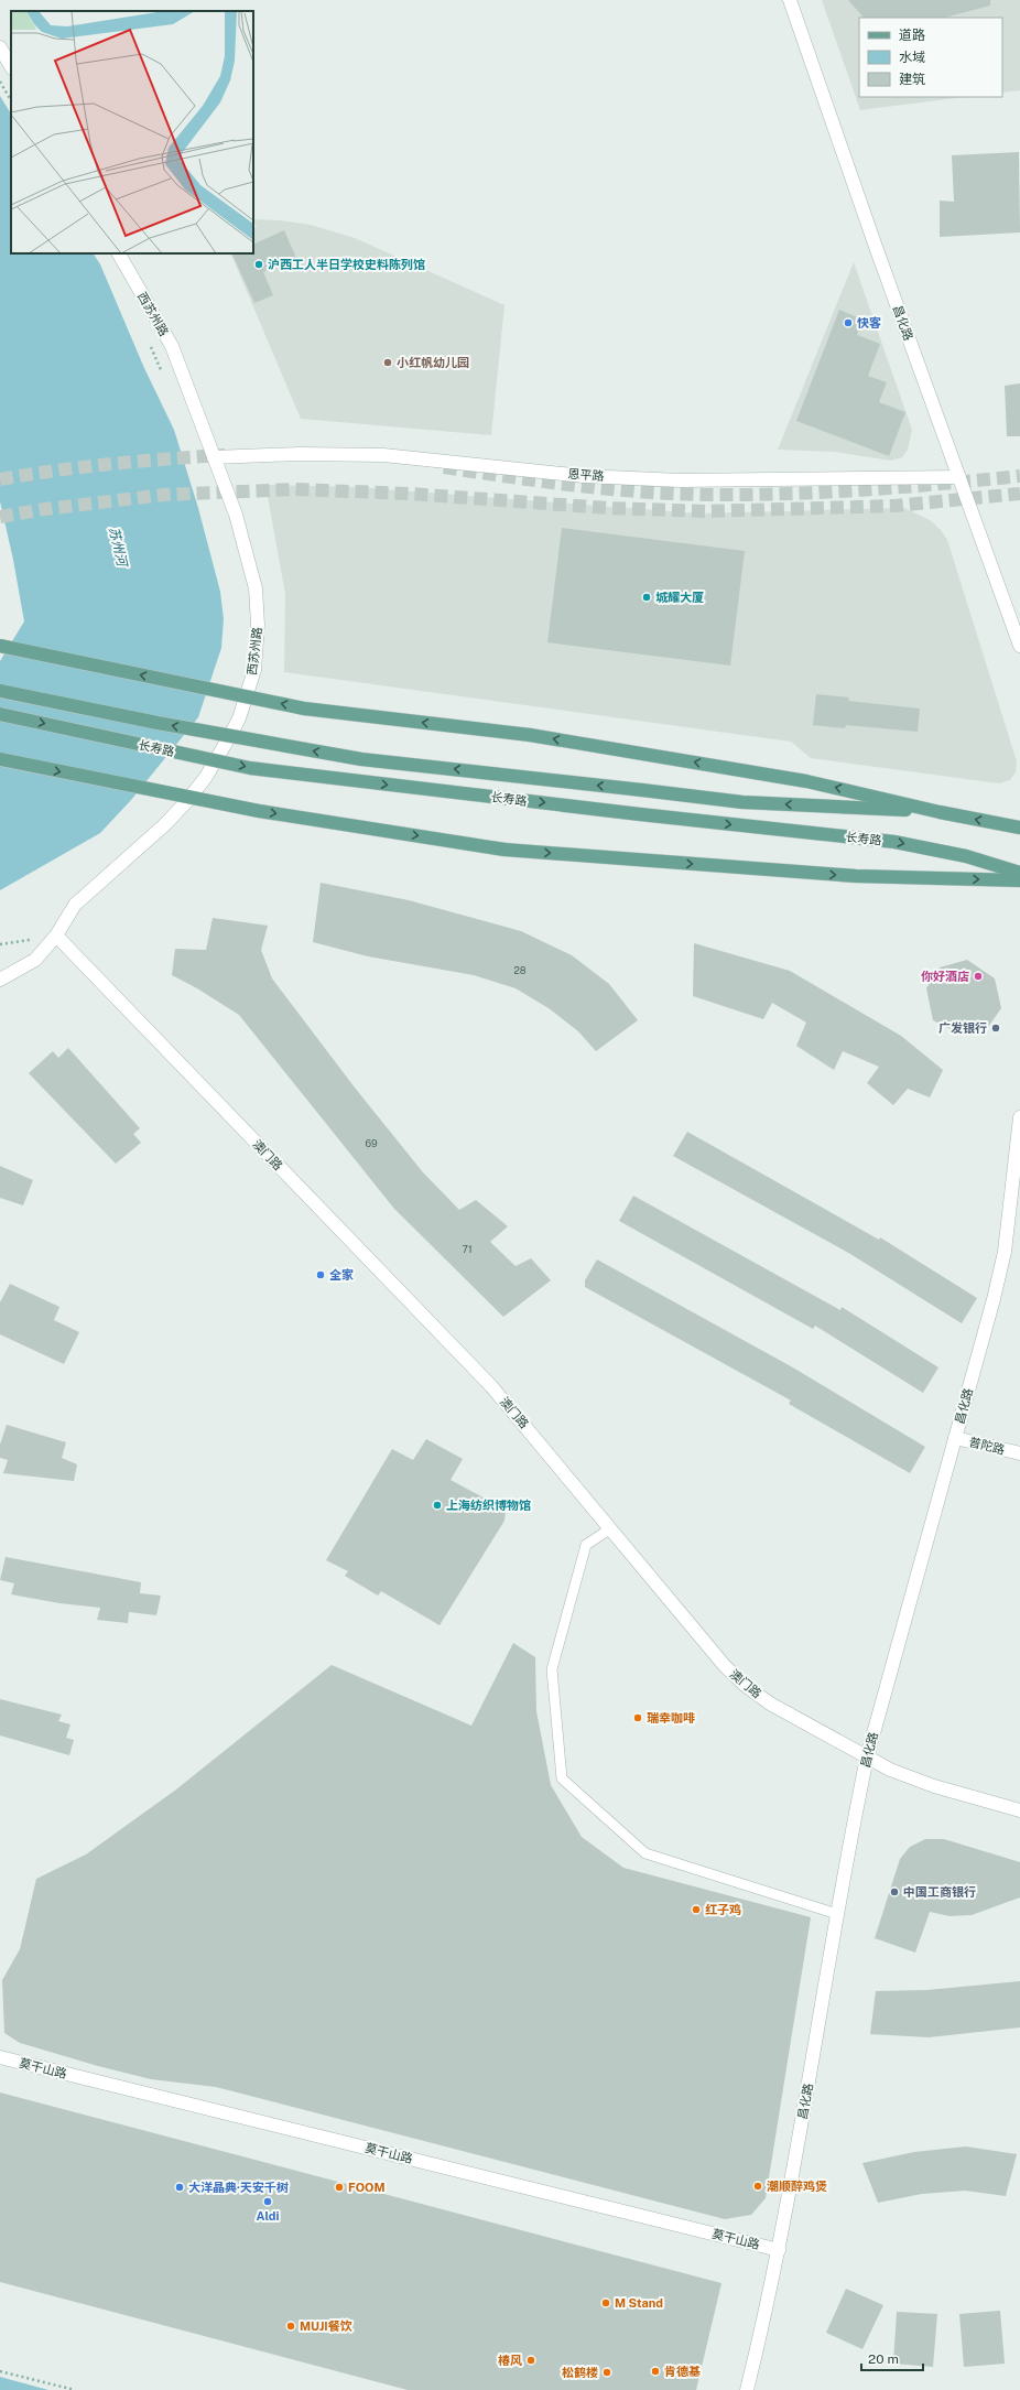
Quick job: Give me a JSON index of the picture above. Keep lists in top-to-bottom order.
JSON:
{
  "streets": {
    "main road": ["长寿路"],
    "street": [
      "西苏州路",
      "昌化路",
      "恩平路",
      "澳门路",
      "普陀路",
      "莫干山路"
    ]
  },
  "crossings": [
    ["西苏州路", "恩平路"],
    ["西苏州路", "澳门路"],
    ["昌化路", "恩平路"],
    ["昌化路", "澳门路"],
    ["昌化路", "普陀路"],
    ["昌化路", "莫干山路"]
  ],
  "water": ["苏州河"],
  "places": [
    "沪西工人半日学校史料陈列馆",
    "快客",
    "小红帆幼儿园",
    "城耀大厦",
    "你好酒店",
    "广发银行",
    "全家",
    "上海纺织博物馆",
    "瑞幸咖啡",
    "中国工商银行",
    "红子鸡",
    "潮顺醉鸡煲",
    "大洋晶典·天安千树",
    "FOOM",
    "Aldi",
    "M Stand",
    "MUJI餐饮",
    "椿风",
    "肯德基",
    "松鹤楼"
  ],
  "house_numbers": ["28", "69", "71"],
  "legend": ["道路", "水域", "建筑"],
  "scale_bar": "20 m"
}
